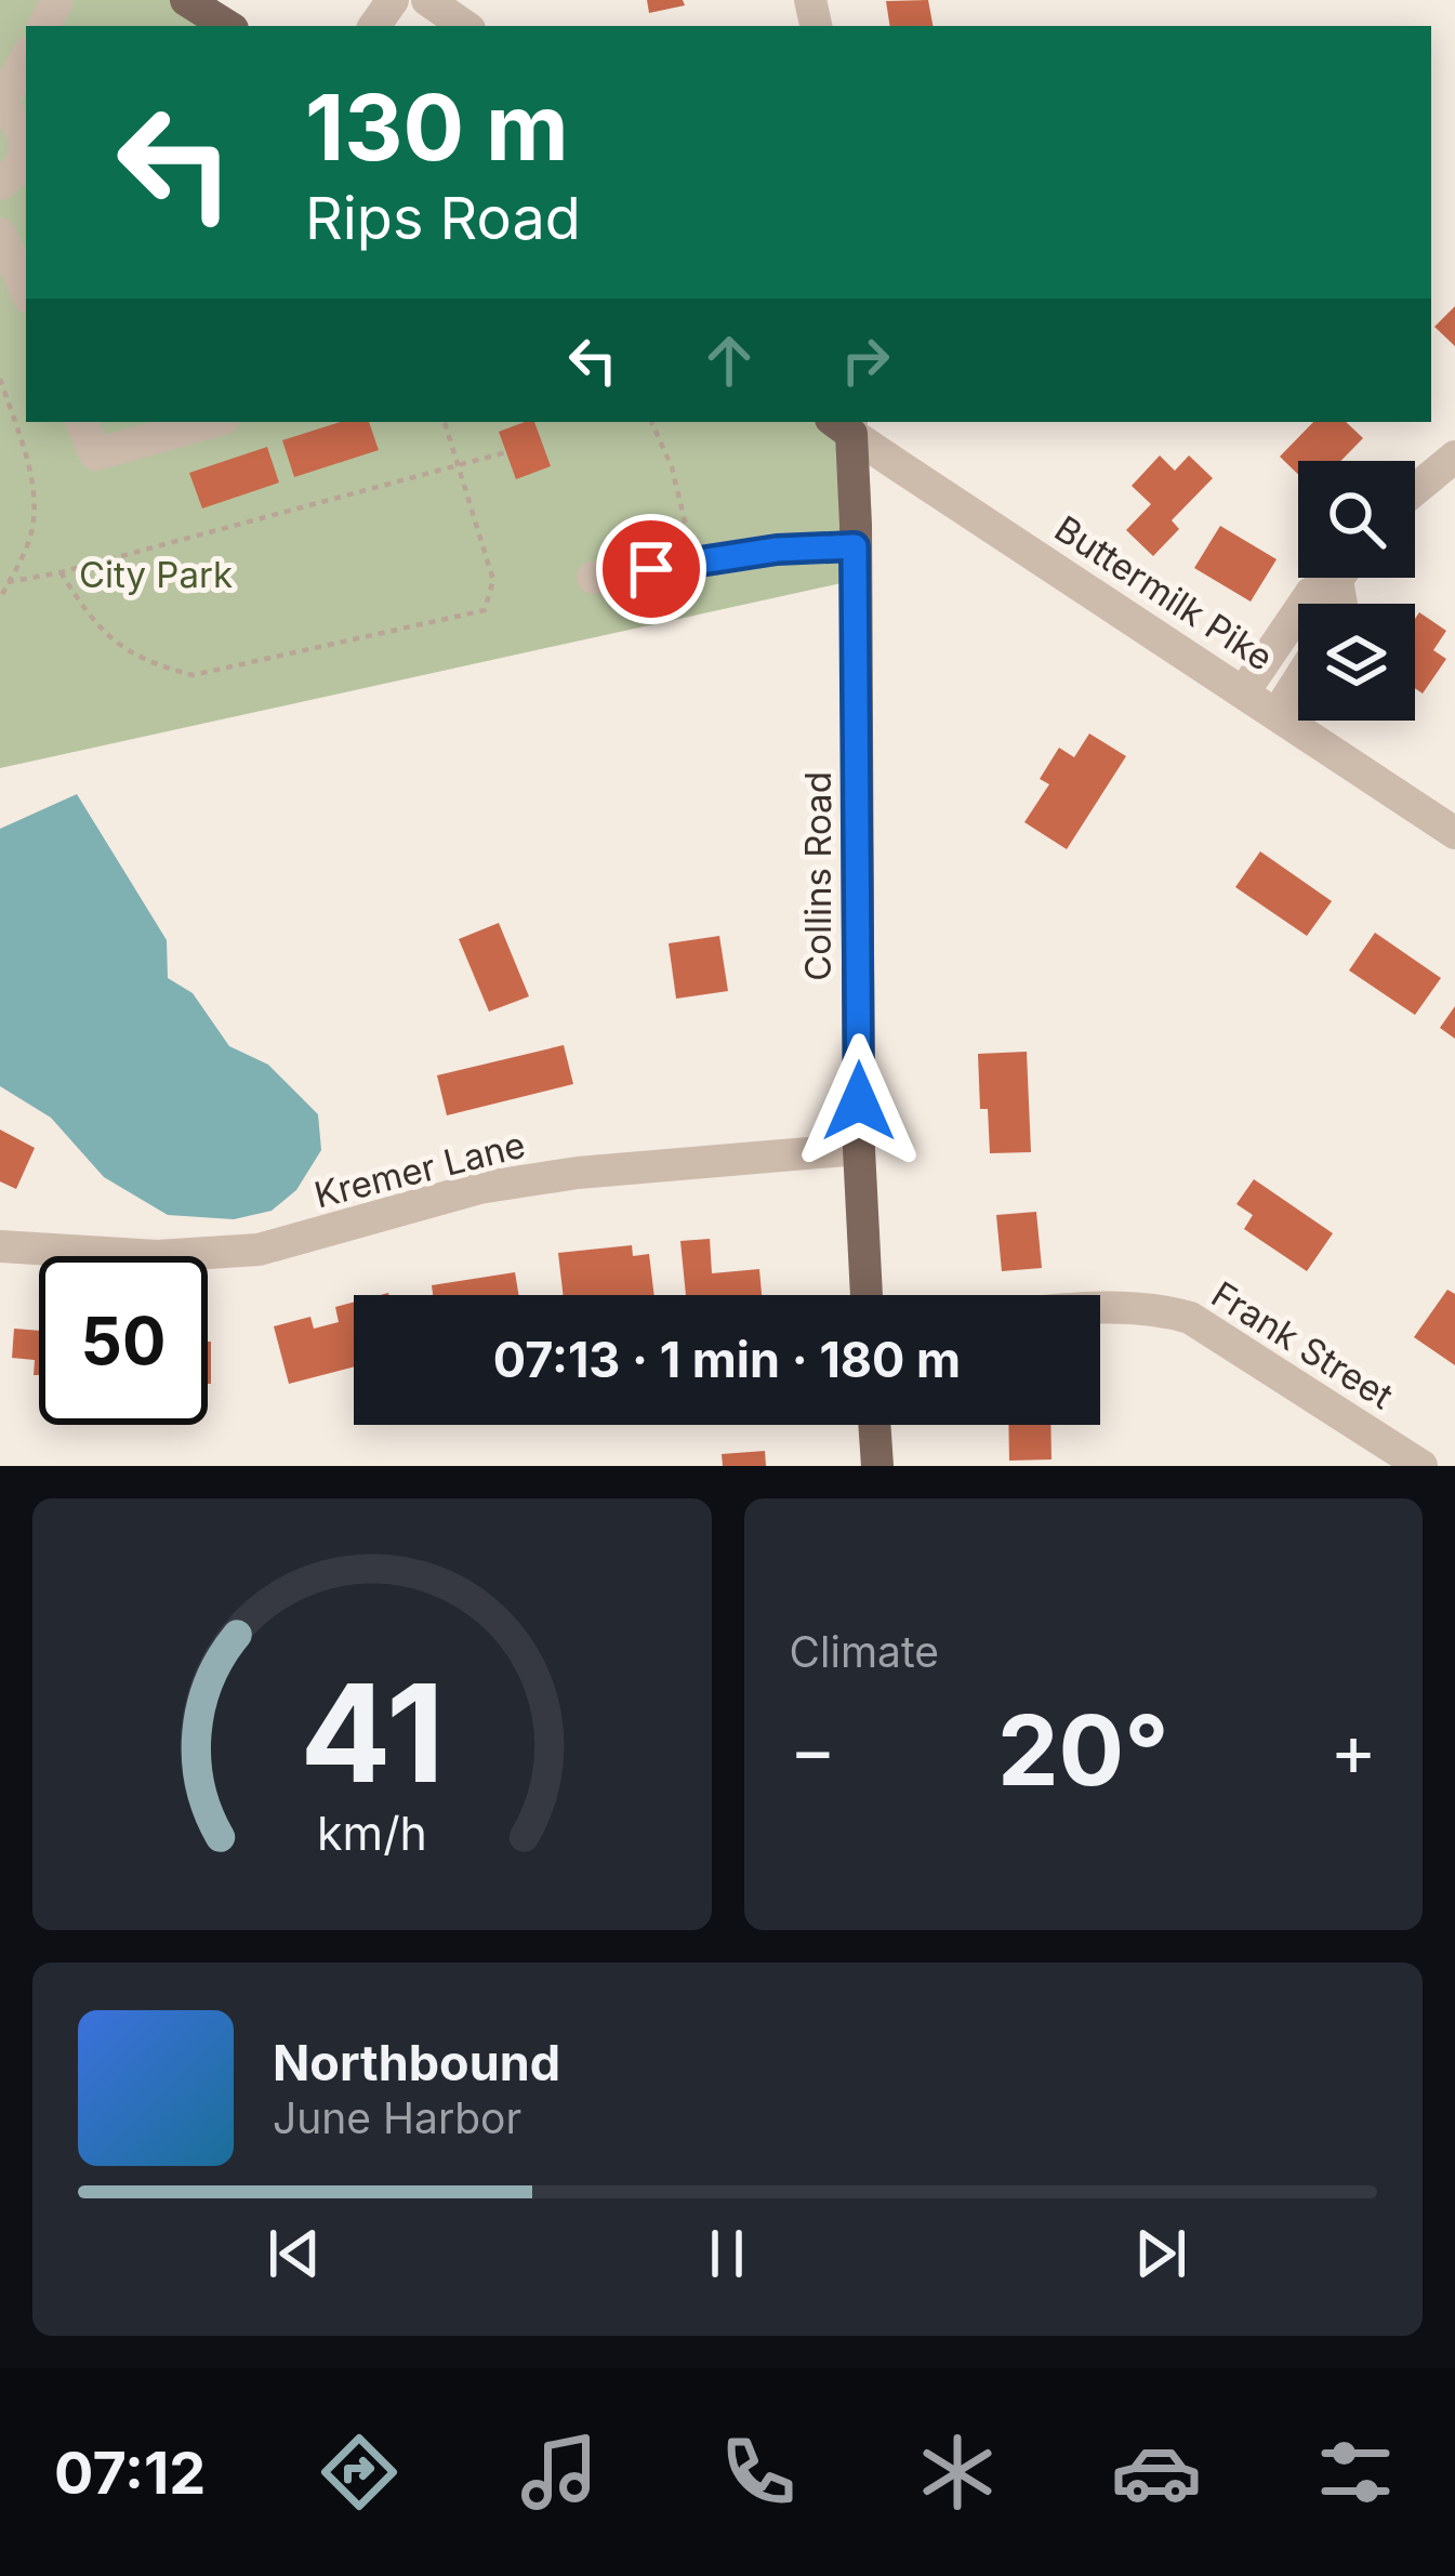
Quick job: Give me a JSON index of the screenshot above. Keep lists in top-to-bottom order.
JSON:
{
  "streets": {
    "main road": ["Collins Road"],
    "street": ["Buttermilk Pike", "Kremer Lane", "Frank Street"]
  },
  "crossings": [
    ["Buttermilk Pike", "Collins Road"],
    ["Collins Road", "Kremer Lane"]
  ],
  "parks": ["City Park"],
  "page": {
    "turn": ["130 m", "Rips Road"],
    "limit": "50",
    "trip": "07:13 · 1 min · 180 m",
    "tile": "Climate",
    "heat": ["−", "20°", "+"],
    "song": ["Northbound", "June Harbor"],
    "tabs": "07:12",
    "gauge": ["41", "km/h"]
  }
}
